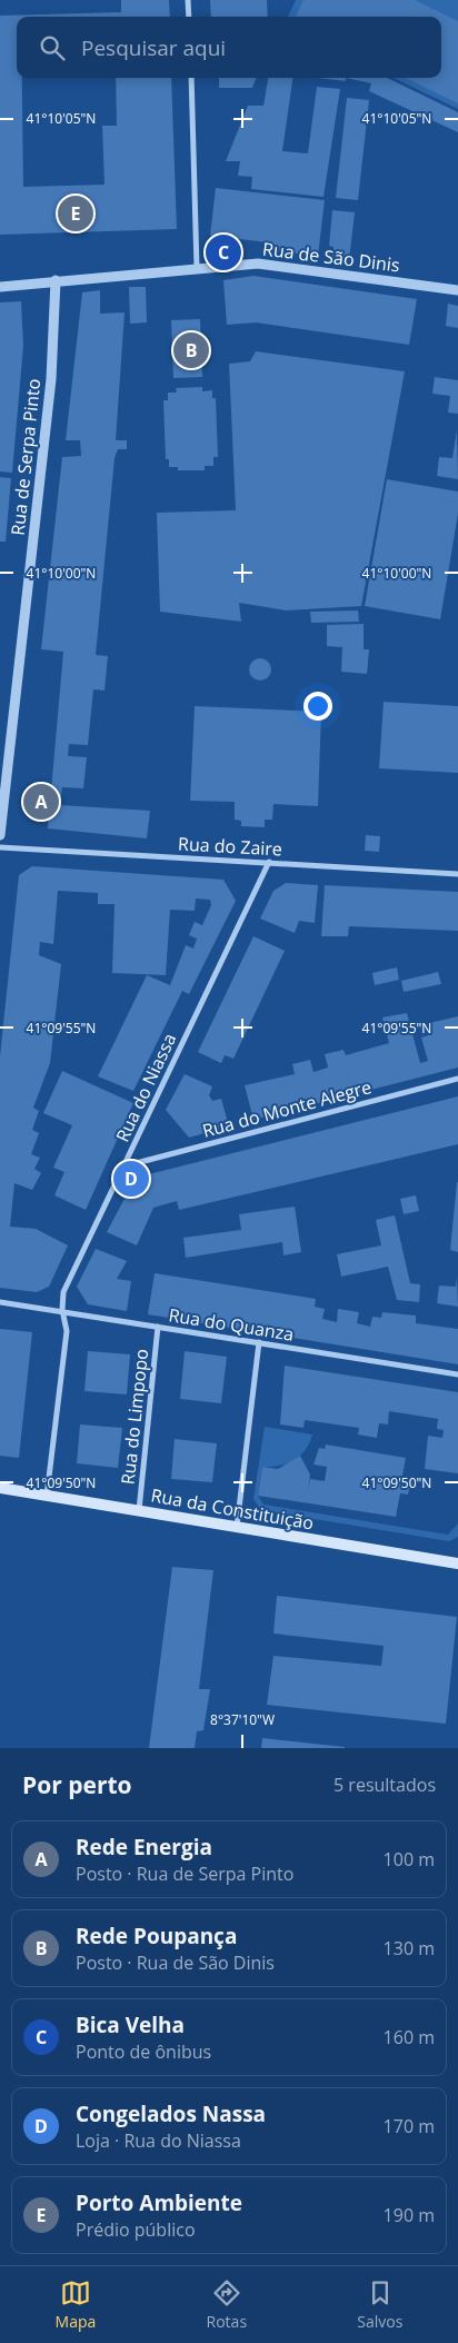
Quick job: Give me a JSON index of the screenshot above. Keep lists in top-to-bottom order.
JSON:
{
  "streets": {
    "main road": ["Rua da Constituição"],
    "street": [
      "Rua de São Dinis",
      "Rua de Serpa Pinto",
      "Rua do Zaire",
      "Rua do Niassa",
      "Rua do Monte Alegre",
      "Rua do Quanza",
      "Rua do Limpopo"
    ]
  },
  "crossings": [
    ["Rua de São Dinis", "Rua de Serpa Pinto"],
    ["Rua do Zaire", "Rua do Niassa"],
    ["Rua do Niassa", "Rua do Monte Alegre"],
    ["Rua do Niassa", "Rua do Quanza"],
    ["Rua do Niassa", "Rua da Constituição"],
    ["Rua do Quanza", "Rua do Limpopo"],
    ["Rua do Limpopo", "Rua da Constituição"]
  ],
  "page": {
    "search": "Pesquisar aqui",
    "pins": [
      "E",
      "C",
      "B",
      "A",
      "D"
    ],
    "heading": ["Por perto", "5 resultados"],
    "list": [
      {
        "mark": "A",
        "name": "Rede Energia",
        "note": "Posto · Rua de Serpa Pinto",
        "value": "100 m"
      },
      {
        "mark": "B",
        "name": "Rede Poupança",
        "note": "Posto · Rua de São Dinis",
        "value": "130 m"
      },
      {
        "mark": "C",
        "name": "Bica Velha",
        "note": "Ponto de ônibus",
        "value": "160 m"
      },
      {
        "mark": "D",
        "name": "Congelados Nassa",
        "note": "Loja · Rua do Niassa",
        "value": "170 m"
      },
      {
        "mark": "E",
        "name": "Porto Ambiente",
        "note": "Prédio público",
        "value": "190 m"
      }
    ],
    "nav": ["Mapa", "Rotas", "Salvos"]
  },
  "coordinates": [
    "41°10'05\"N",
    "41°10'00\"N",
    "41°09'55\"N",
    "41°09'50\"N",
    "8°37'10\"W"
  ]
}
